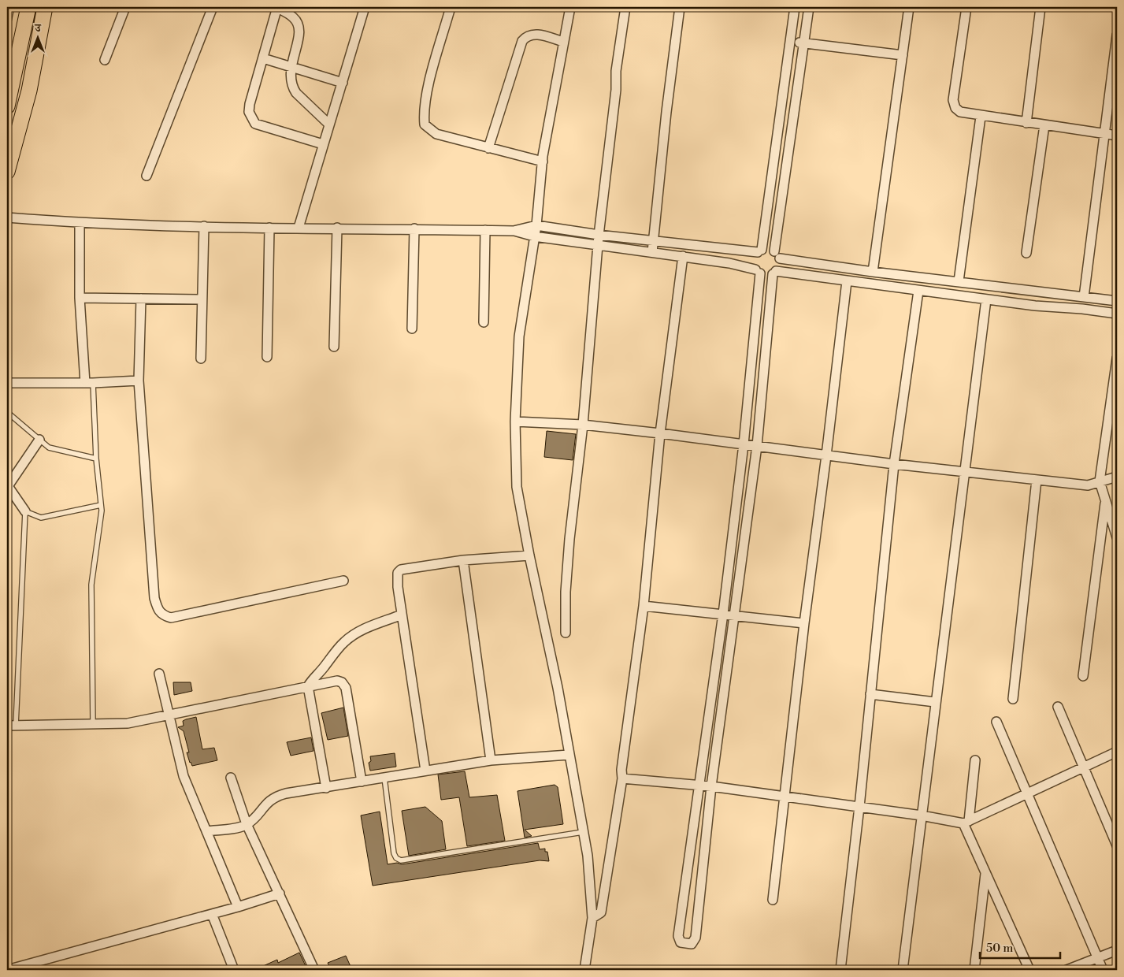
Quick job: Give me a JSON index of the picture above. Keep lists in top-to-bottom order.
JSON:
{
  "scale_bar": "50 m",
  "north": "top"
}
